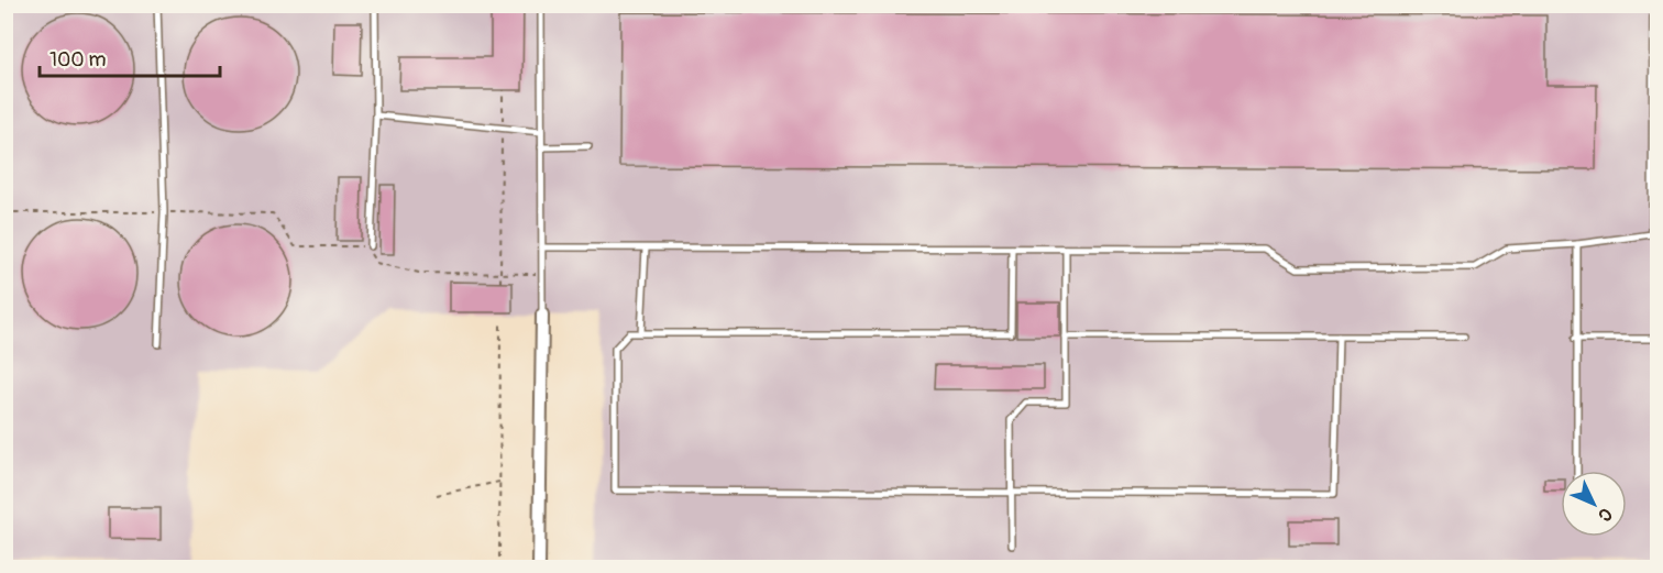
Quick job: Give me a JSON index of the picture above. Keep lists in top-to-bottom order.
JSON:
{
  "scale_bar": "100 m",
  "north": "bottom right"
}
